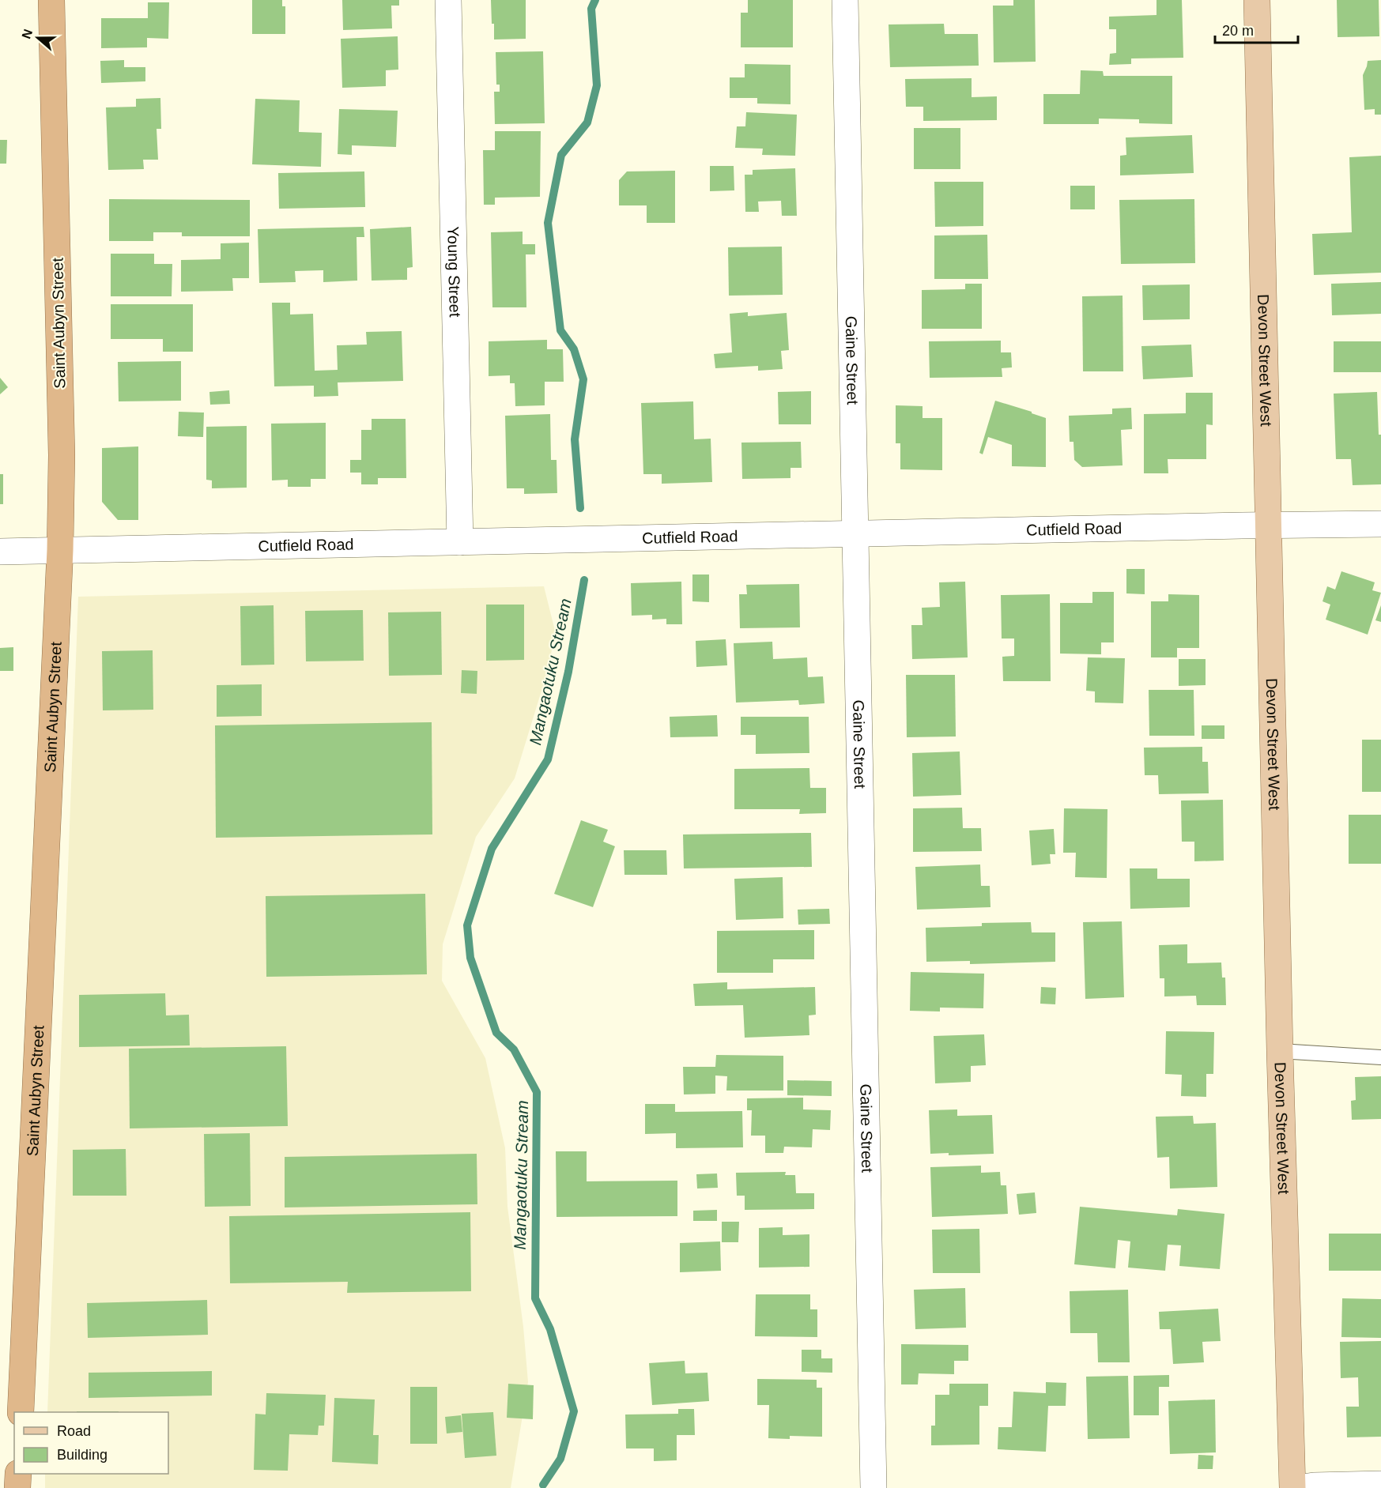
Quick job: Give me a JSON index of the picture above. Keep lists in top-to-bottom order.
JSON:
{
  "streets": {
    "highway": ["Saint Aubyn Street"],
    "main road": ["Devon Street West"],
    "street": ["Young Street", "Gaine Street", "Cutfield Road"]
  },
  "crossings": [
    ["Young Street", "Cutfield Road"],
    ["Saint Aubyn Street", "Cutfield Road"],
    ["Gaine Street", "Cutfield Road"],
    ["Devon Street West", "Cutfield Road"]
  ],
  "water": ["Mangaotuku Stream"],
  "legend": ["Road", "Building"],
  "scale_bar": "20 m",
  "north": "left"
}
